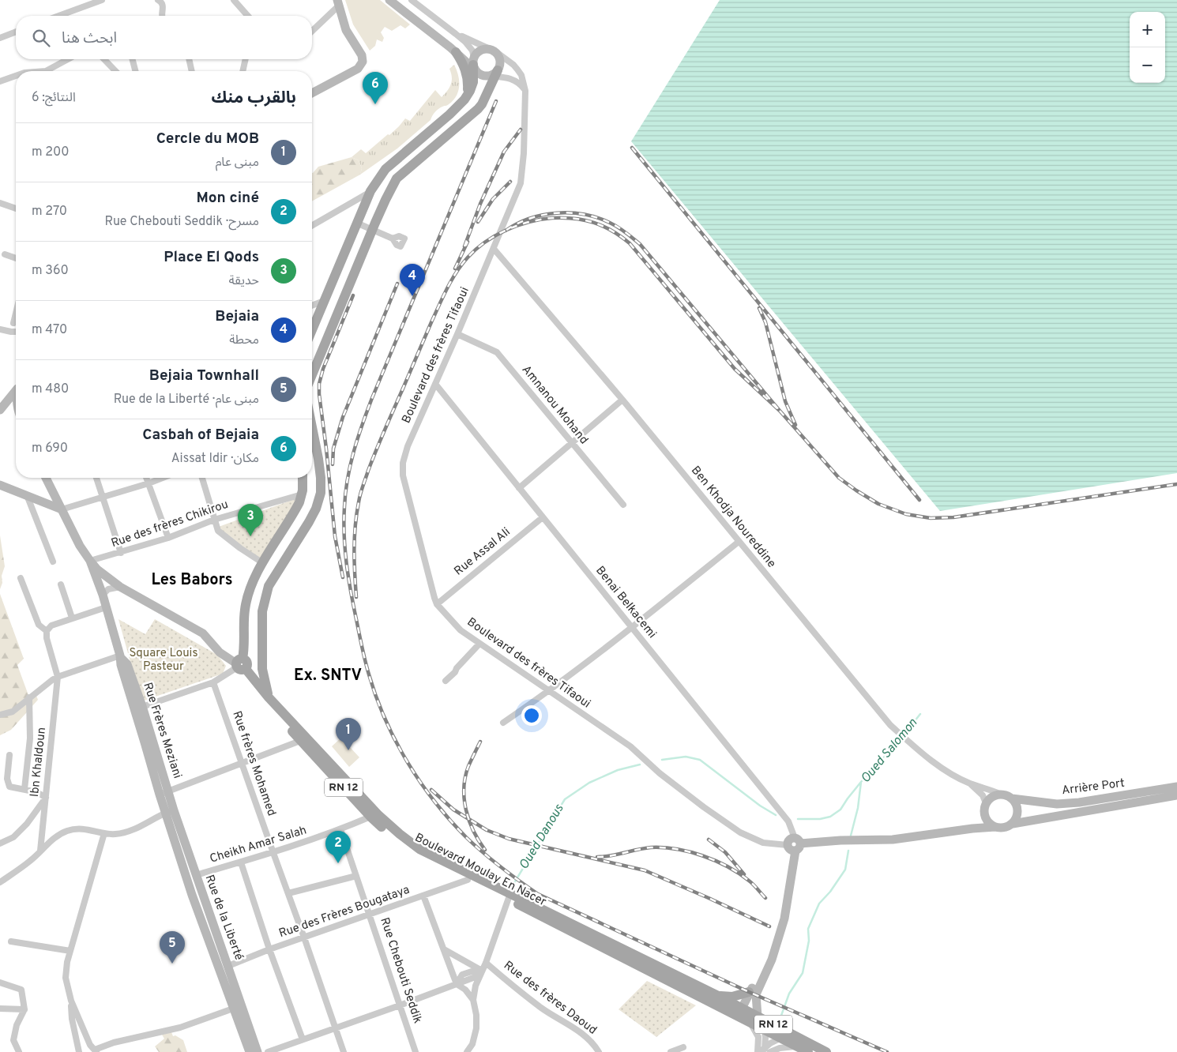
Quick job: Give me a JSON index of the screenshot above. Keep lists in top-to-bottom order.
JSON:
{
  "streets": {
    "main road": [
      "Rue Frères Meziani",
      "RN 12",
      "Arrière Port",
      "Boulevard Moulay En Nacer",
      "Rue de la Liberté"
    ],
    "street": [
      "Boulevard des frères Tifaoui",
      "Amnanou Mohand",
      "Ben Khodja Noureddine",
      "Rue des frères Chikirou",
      "Rue Assal Ali",
      "Benai Belkacemi",
      "Ibn Khaldoun",
      "Rue frères Mohamed",
      "Cheikh Amar Salah",
      "Rue des Frères Bougataya",
      "Rue Chebouti Seddik",
      "Rue des frères Daoud"
    ]
  },
  "crossings": [
    ["Boulevard des frères Tifaoui", "Amnanou Mohand"],
    ["Boulevard des frères Tifaoui", "Ben Khodja Noureddine"],
    ["Boulevard des frères Tifaoui", "Rue Assal Ali"],
    ["Boulevard des frères Tifaoui", "Benai Belkacemi"],
    ["Ben Khodja Noureddine", "Arrière Port"],
    ["Rue des frères Chikirou", "Rue Frères Meziani"],
    ["Rue Assal Ali", "Benai Belkacemi"],
    ["Rue Frères Meziani", "Rue de la Liberté"],
    ["Rue frères Mohamed", "Cheikh Amar Salah"],
    ["Rue frères Mohamed", "Rue des Frères Bougataya"],
    ["RN 12", "Boulevard Moulay En Nacer"],
    ["Cheikh Amar Salah", "Boulevard Moulay En Nacer"],
    ["Cheikh Amar Salah", "Rue de la Liberté"],
    ["Cheikh Amar Salah", "Rue Chebouti Seddik"],
    ["Boulevard Moulay En Nacer", "Rue des Frères Bougataya"],
    ["Rue des Frères Bougataya", "Rue de la Liberté"],
    ["Rue des Frères Bougataya", "Rue Chebouti Seddik"]
  ],
  "districts": ["Les Babors", "Ex. SNTV"],
  "water": ["Oued Salomon", "Oued Danous"],
  "parks": ["Square Louis Pasteur"],
  "page": {
    "map_buttons": ["+", "−"],
    "search": "ابحث هنا",
    "heading": ["بالقرب منك", "النتائج: 6"],
    "pins": [
      "6",
      "4",
      "3",
      "1",
      "2",
      "5"
    ],
    "list": [
      {
        "mark": "1",
        "name": "Cercle du MOB",
        "note": "مبنى عام",
        "value": "200 m"
      },
      {
        "mark": "2",
        "name": "Mon ciné",
        "note": "مسرح · Rue Chebouti Seddik",
        "value": "270 m"
      },
      {
        "mark": "3",
        "name": "Place El Qods",
        "note": "حديقة",
        "value": "360 m"
      },
      {
        "mark": "4",
        "name": "Bejaia",
        "note": "محطة",
        "value": "470 m"
      },
      {
        "mark": "5",
        "name": "Bejaia Townhall",
        "note": "مبنى عام · Rue de la Liberté",
        "value": "480 m"
      },
      {
        "mark": "6",
        "name": "Casbah of Bejaia",
        "note": "مكان · Aissat Idir",
        "value": "690 m"
      }
    ]
  }
}
